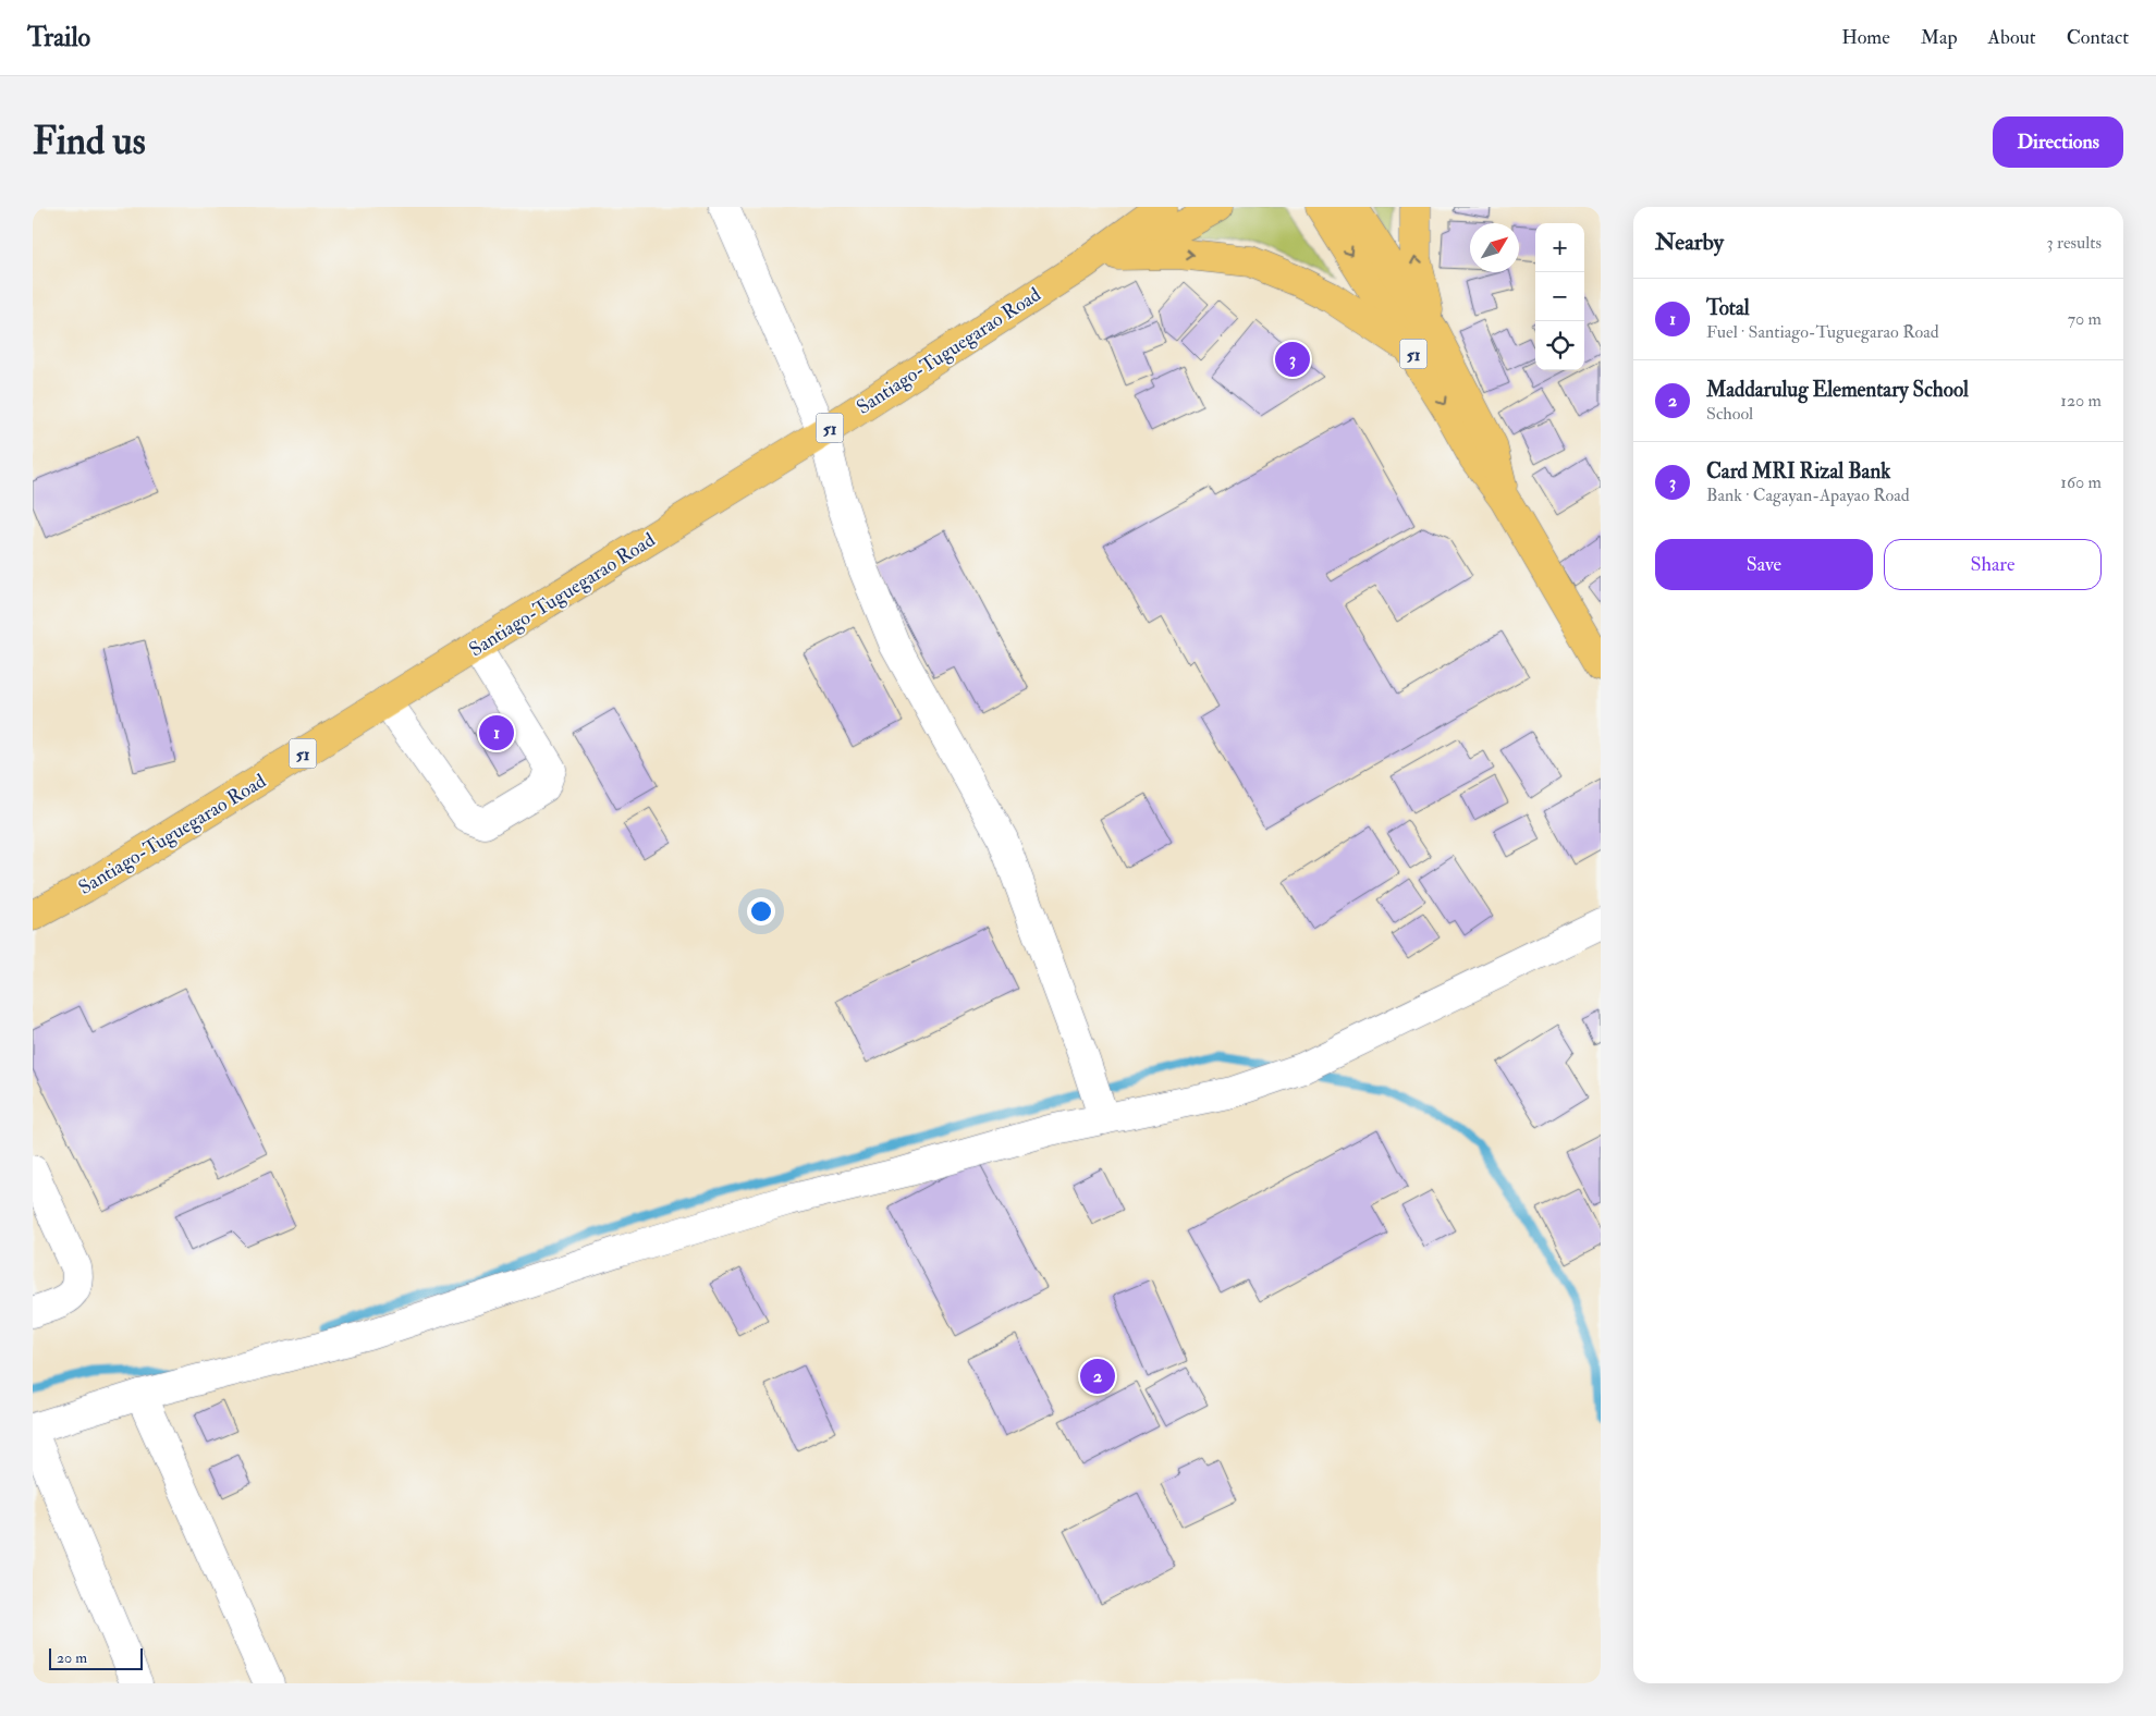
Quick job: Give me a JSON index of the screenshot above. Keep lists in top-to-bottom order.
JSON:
{
  "streets": {
    "highway": ["Santiago-Tuguegarao Road", "51"]
  },
  "crossings": [
    ["Santiago-Tuguegarao Road", "51"]
  ],
  "scale_bar": "20 m",
  "north": "top right",
  "page": {
    "header": "Trailo",
    "nav": [
      "Home",
      "Map",
      "About",
      "Contact"
    ],
    "buttons": [
      "Directions",
      ["Save", "Share"]
    ],
    "title": "Find us",
    "heading": ["Nearby", "3 results"],
    "map_buttons": ["+", "−"],
    "list": [
      {
        "mark": "1",
        "name": "Total",
        "note": "Fuel · Santiago-Tuguegarao Road",
        "value": "70 m"
      },
      {
        "mark": "2",
        "name": "Maddarulug Elementary School",
        "note": "School",
        "value": "120 m"
      },
      {
        "mark": "3",
        "name": "Card MRI Rizal Bank",
        "note": "Bank · Cagayan-Apayao Road",
        "value": "160 m"
      }
    ],
    "pins": ["3", "1", "2"],
    "scale": "20 m"
  }
}
